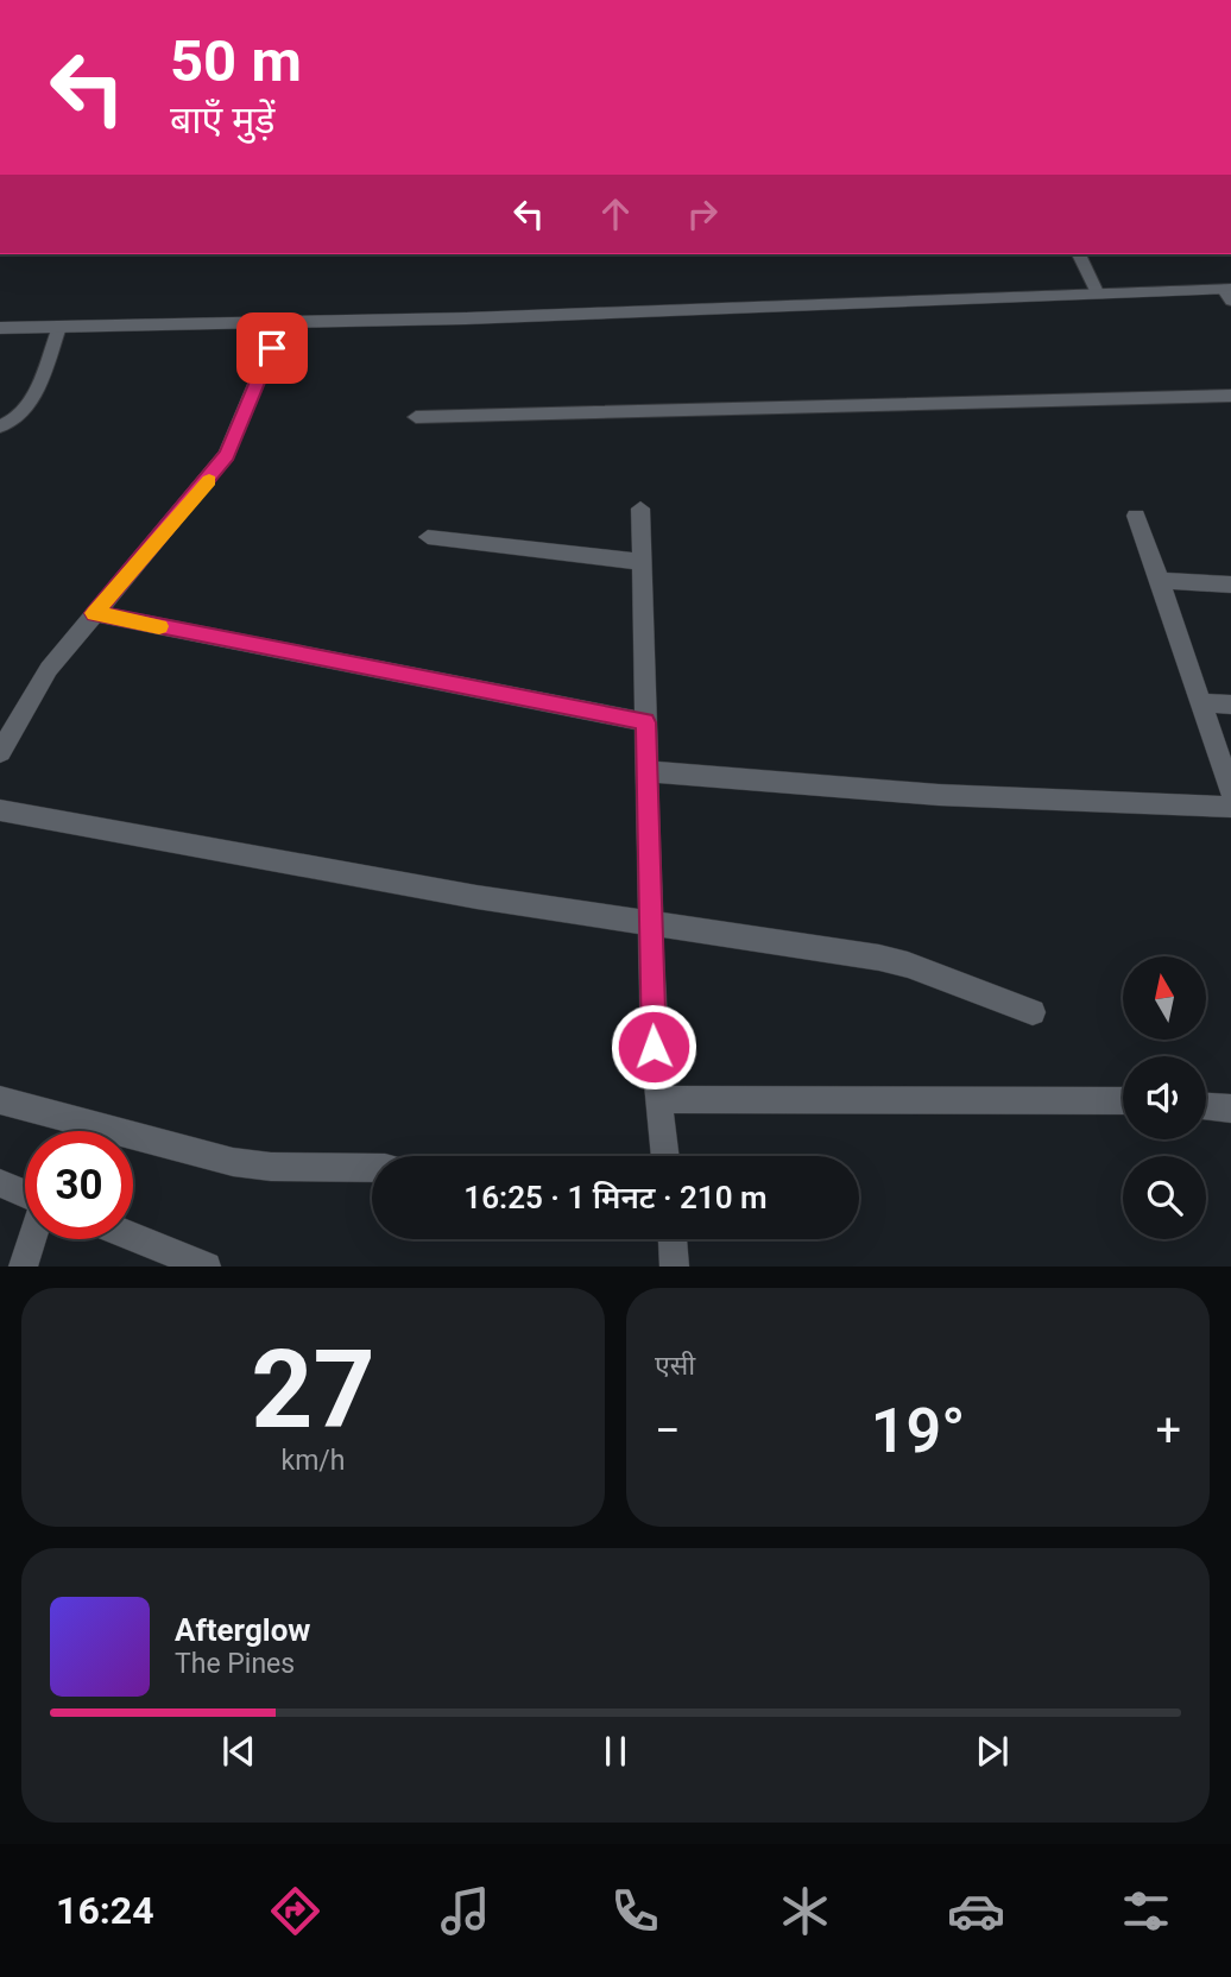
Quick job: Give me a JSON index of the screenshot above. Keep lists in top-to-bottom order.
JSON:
{
  "north": "top",
  "page": {
    "turn": ["50 m", "बाएँ मुड़ें"],
    "limit": "30",
    "trip": "16:25 · 1 मिनट · 210 m",
    "tile": [
      ["27", "km/h"],
      "एसी"
    ],
    "heat": ["−", "19°", "+"],
    "song": ["Afterglow", "The Pines"],
    "tabs": "16:24"
  }
}
